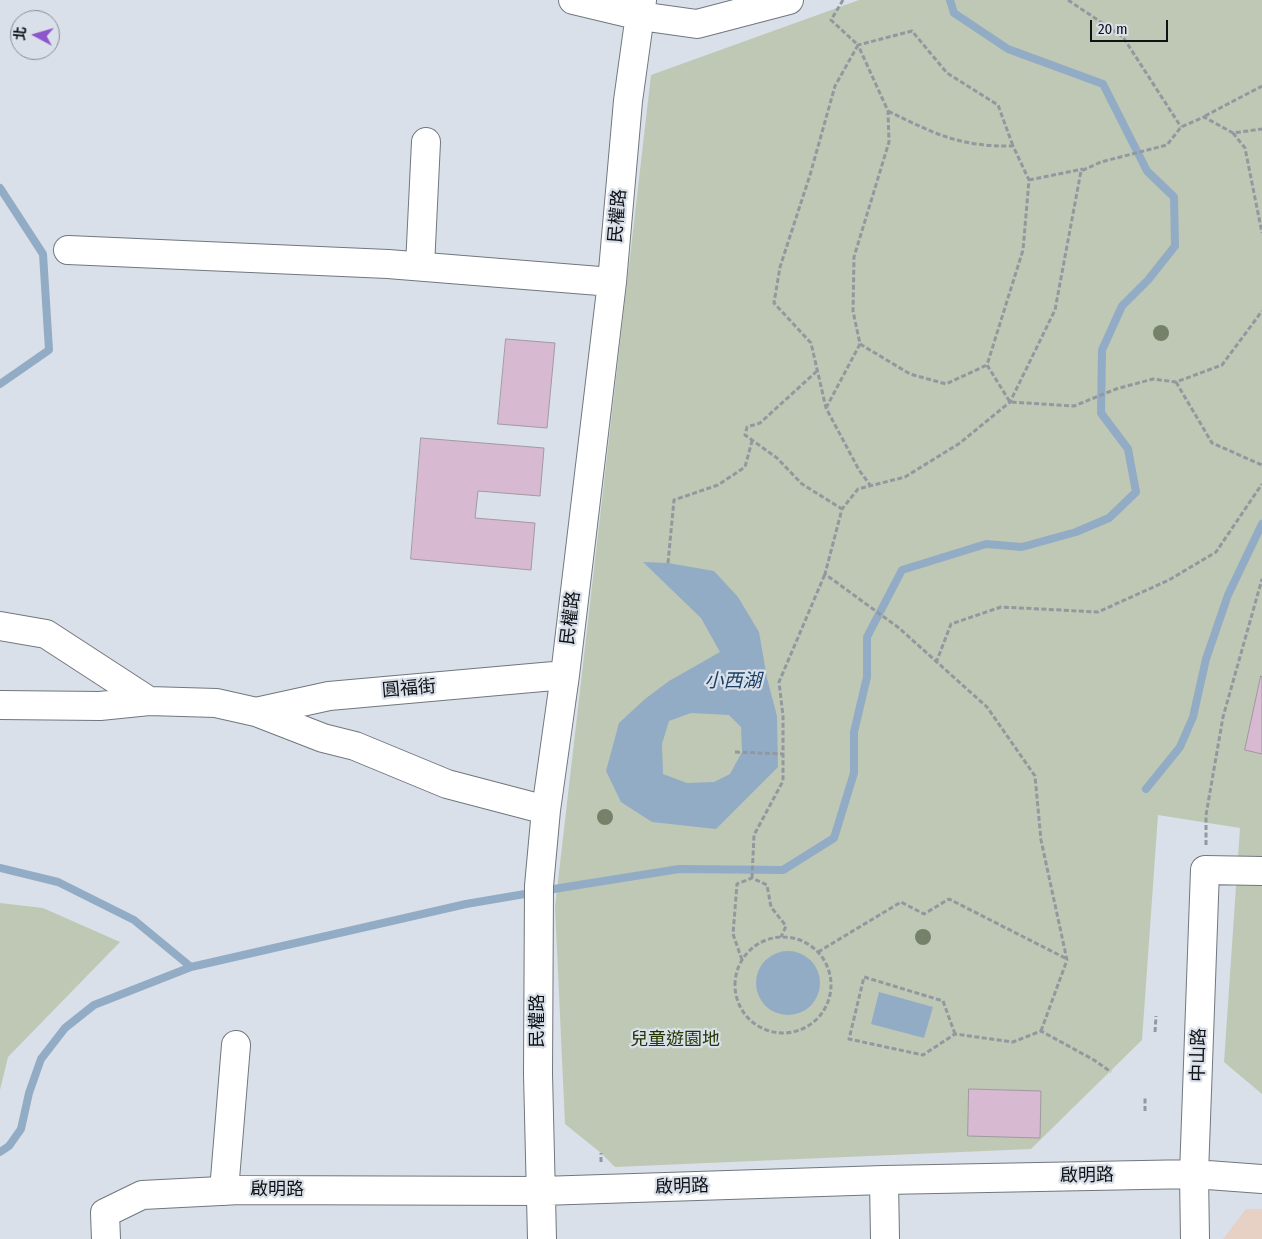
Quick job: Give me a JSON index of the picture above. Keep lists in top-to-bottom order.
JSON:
{
  "streets": {
    "street": [
      "民權路",
      "圓福街",
      "中山路",
      "啟明路"
    ]
  },
  "crossings": [
    ["民權路", "圓福街"],
    ["民權路", "啟明路"],
    ["中山路", "啟明路"]
  ],
  "water": ["小西湖"],
  "parks": ["兒童遊園地"],
  "scale_bar": "20 m",
  "north": "left"
}
